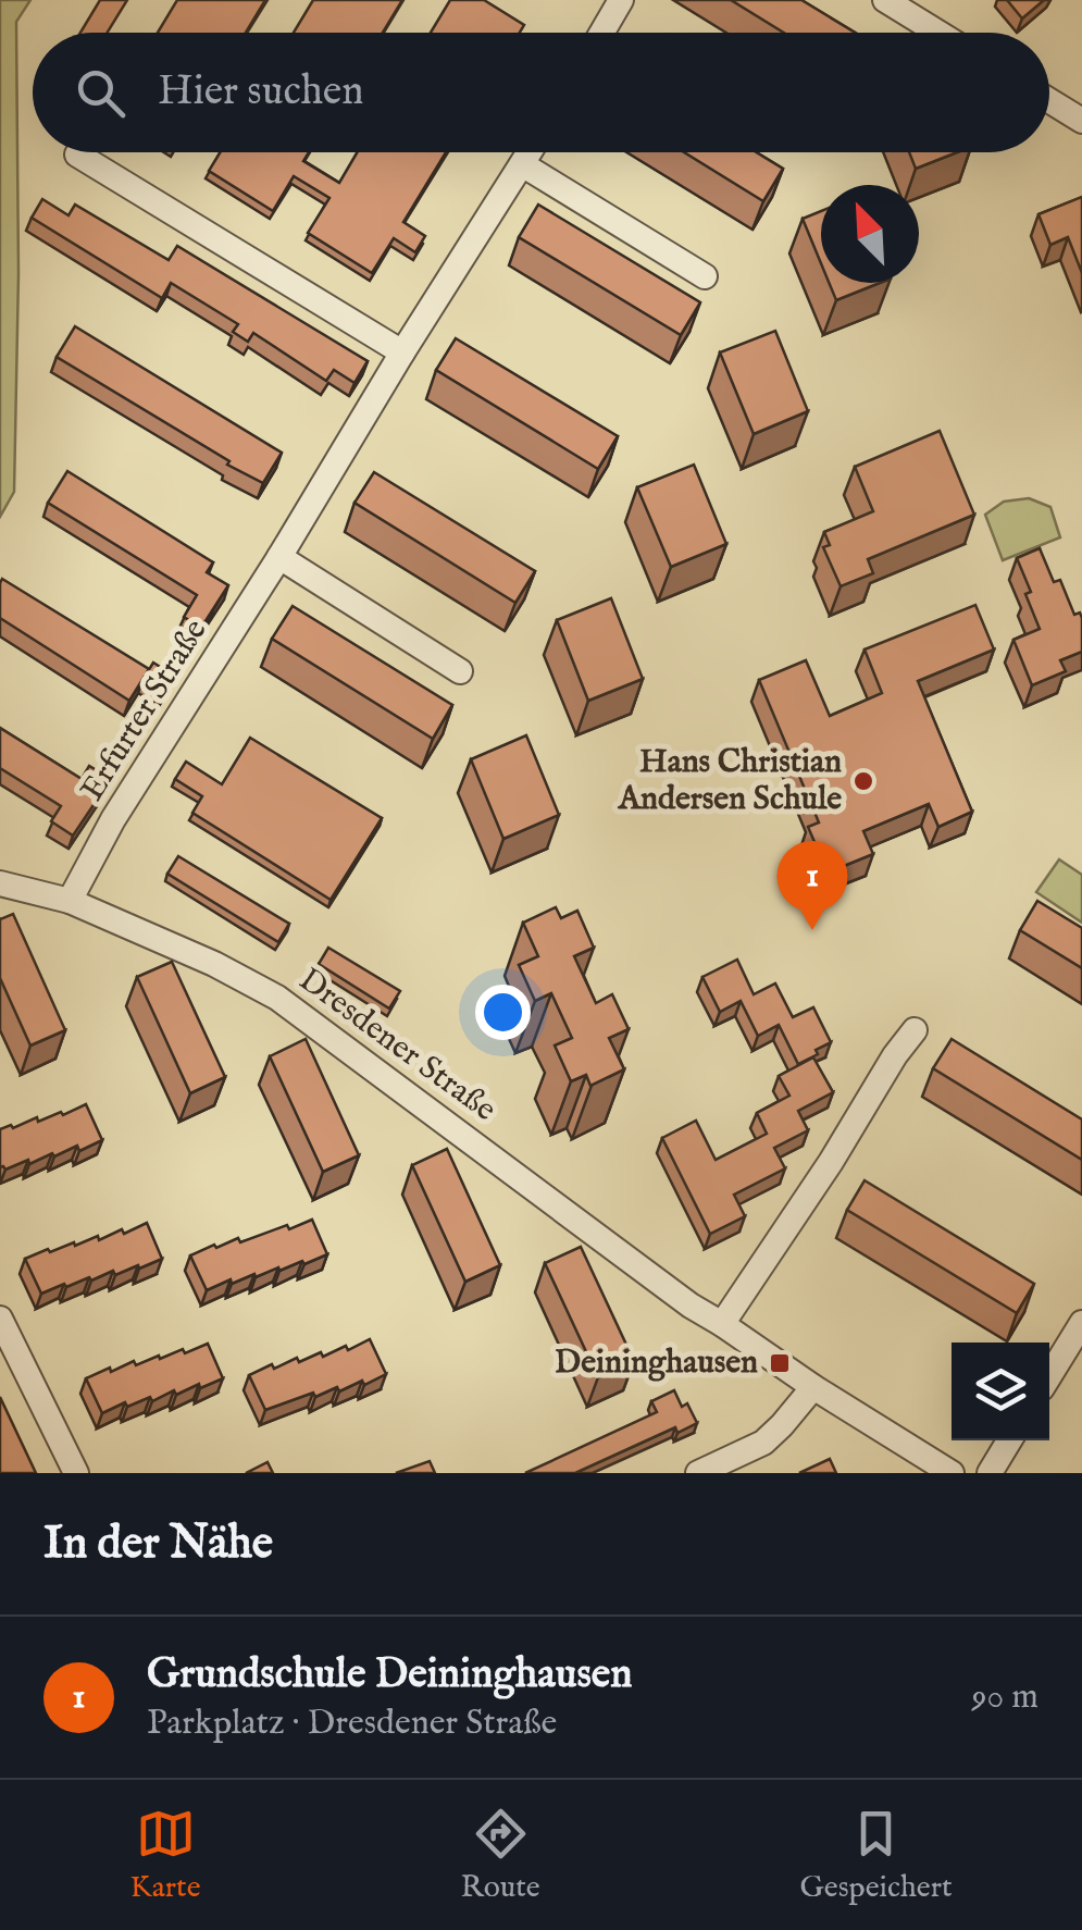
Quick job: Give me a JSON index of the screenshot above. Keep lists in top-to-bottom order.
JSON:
{
  "streets": {
    "street": ["Erfurter Straße", "Dresdener Straße"]
  },
  "crossings": [
    ["Erfurter Straße", "Dresdener Straße"]
  ],
  "places": {
    "other": ["Hans Christian Andersen Schule"],
    "transit": ["Deininghausen"]
  },
  "north": "top left",
  "page": {
    "search": "Hier suchen",
    "pins": "1",
    "heading": "In der Nähe",
    "list": [
      {
        "mark": "1",
        "name": "Grundschule Deininghausen",
        "note": "Parkplatz · Dresdener Straße",
        "value": "90 m"
      }
    ],
    "nav": ["Karte", "Route", "Gespeichert"]
  }
}
